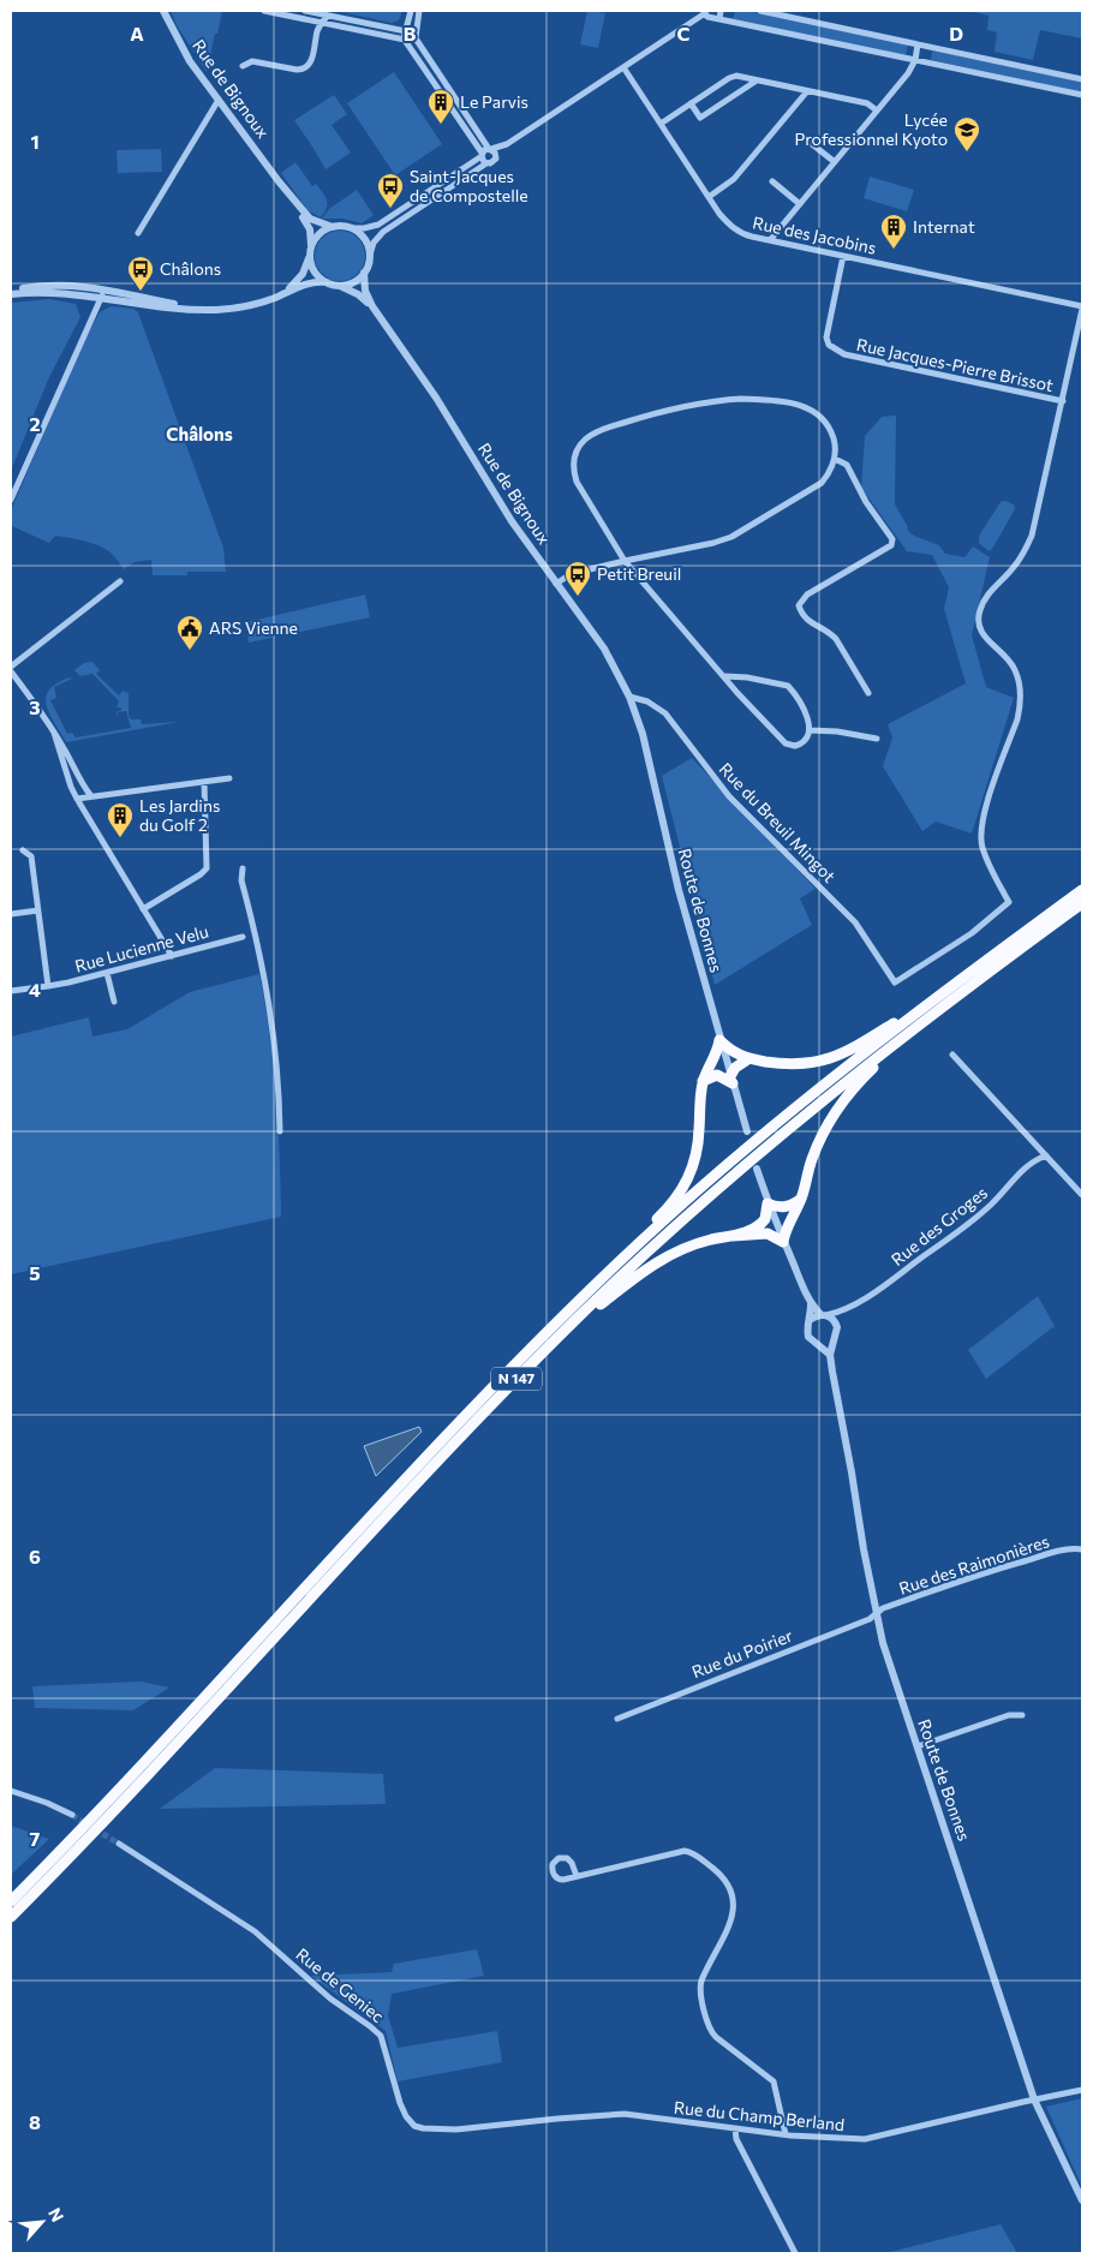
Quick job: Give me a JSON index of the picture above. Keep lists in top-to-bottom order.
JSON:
{
  "streets": {
    "highway": ["N 147"],
    "street": [
      "Rue de Bignoux",
      "Rue des Jacobins",
      "Rue Jacques-Pierre Brissot",
      "Rue du Breuil Mingot",
      "Route de Bonnes",
      "Rue Lucienne Velu",
      "Rue des Groges",
      "Rue des Raimonières",
      "Rue du Poirier",
      "Rue de Geniec",
      "Rue du Champ Berland"
    ]
  },
  "crossings": [
    ["Rue de Bignoux", "Rue du Breuil Mingot"],
    ["Rue de Bignoux", "Route de Bonnes"],
    ["Rue des Jacobins", "Rue Jacques-Pierre Brissot"],
    ["Rue Jacques-Pierre Brissot", "Rue du Breuil Mingot"],
    ["Rue du Breuil Mingot", "Route de Bonnes"],
    ["Route de Bonnes", "Rue des Groges"],
    ["Route de Bonnes", "Rue des Raimonières"],
    ["Route de Bonnes", "Rue du Poirier"],
    ["Route de Bonnes", "Rue du Champ Berland"],
    ["Rue des Raimonières", "Rue du Poirier"],
    ["Rue de Geniec", "Rue du Champ Berland"]
  ],
  "districts": ["Châlons"],
  "places": {
    "building": ["Le Parvis", "Internat", "Les Jardins du Golf 2"],
    "school or university": ["Lycée Professionnel Kyoto"],
    "bus stop": ["Saint-Jacques de Compostelle", "Châlons", "Petit Breuil"],
    "public building": ["ARS Vienne"]
  },
  "north": "top right",
  "grid": {
    "columns": [
      "A",
      "B",
      "C",
      "D"
    ],
    "rows": [
      "1",
      "2",
      "3",
      "4",
      "5",
      "6",
      "7",
      "8"
    ]
  }
}
